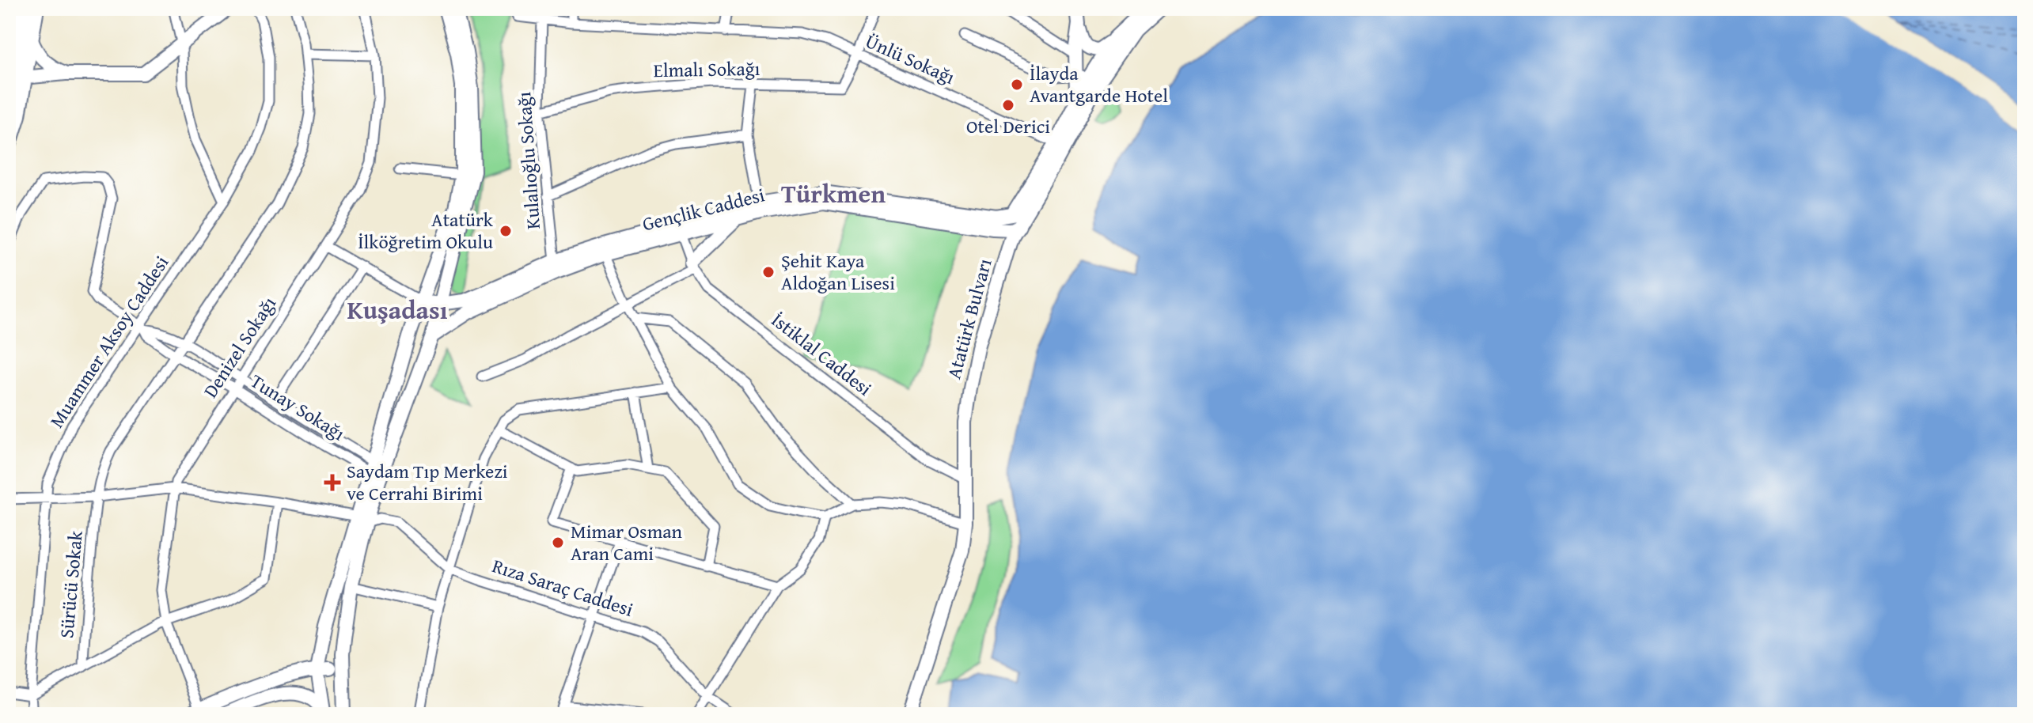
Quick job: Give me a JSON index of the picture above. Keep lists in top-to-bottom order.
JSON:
{
  "streets": {
    "main road": ["Gençlik Caddesi", "Atatürk Bulvarı"],
    "street": [
      "Ünlü Sokağı",
      "Elmalı Sokağı",
      "Kulalıoğlu Sokağı",
      "Muammer Aksoy Caddesi",
      "Denizel Sokağı",
      "İstiklal Caddesi",
      "Tunay Sokağı",
      "Sürücü Sokak",
      "Rıza Saraç Caddesi"
    ]
  },
  "crossings": [
    ["Ünlü Sokağı", "Elmalı Sokağı"],
    ["Ünlü Sokağı", "Kulalıoğlu Sokağı"],
    ["Ünlü Sokağı", "Atatürk Bulvarı"],
    ["Elmalı Sokağı", "Kulalıoğlu Sokağı"],
    ["Kulalıoğlu Sokağı", "Gençlik Caddesi"],
    ["Gençlik Caddesi", "Atatürk Bulvarı"],
    ["Gençlik Caddesi", "İstiklal Caddesi"],
    ["Atatürk Bulvarı", "İstiklal Caddesi"],
    ["Muammer Aksoy Caddesi", "Tunay Sokağı"],
    ["Muammer Aksoy Caddesi", "Rıza Saraç Caddesi"],
    ["Denizel Sokağı", "Tunay Sokağı"],
    ["Denizel Sokağı", "Rıza Saraç Caddesi"],
    ["Tunay Sokağı", "Sürücü Sokak"],
    ["Sürücü Sokak", "Rıza Saraç Caddesi"]
  ],
  "districts": ["Türkmen", "Kuşadası"],
  "places": {
    "other": [
      "İlayda Avantgarde Hotel",
      "Otel Derici",
      "Atatürk İlköğretim Okulu",
      "Şehit Kaya Aldoğan Lisesi",
      "Mimar Osman Aran Cami"
    ],
    "health": ["Saydam Tıp Merkezi ve Cerrahi Birimi"]
  }
}
